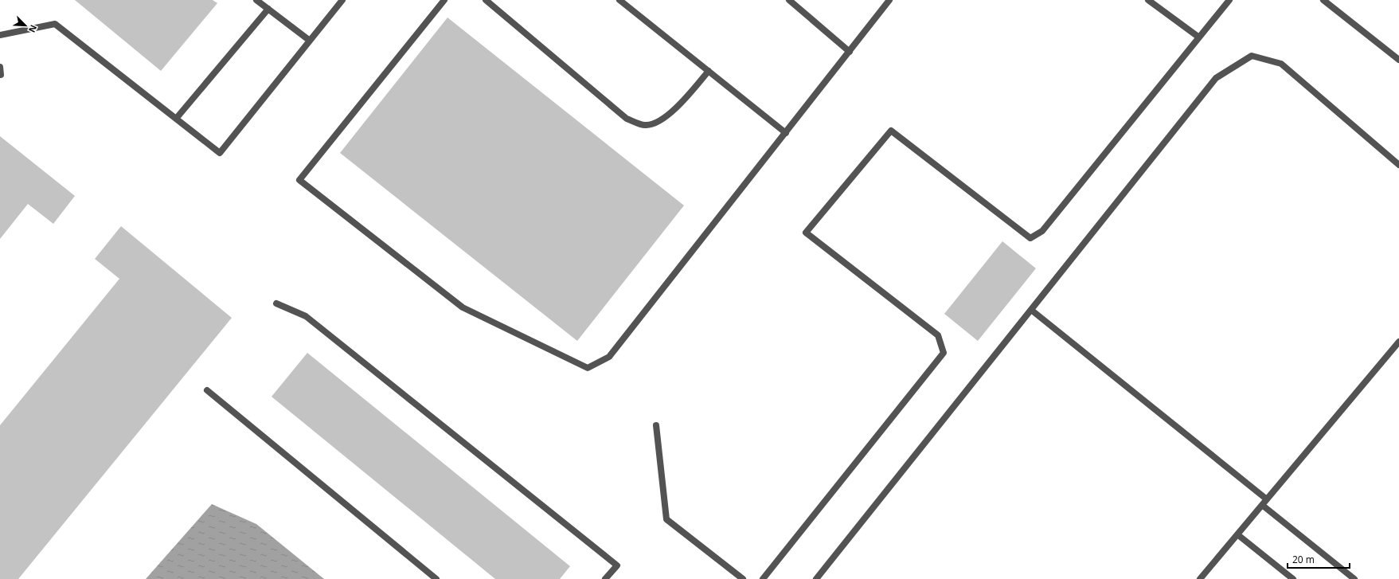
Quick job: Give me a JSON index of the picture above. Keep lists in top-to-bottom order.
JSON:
{
  "scale_bar": "20 m",
  "north": "bottom right"
}
